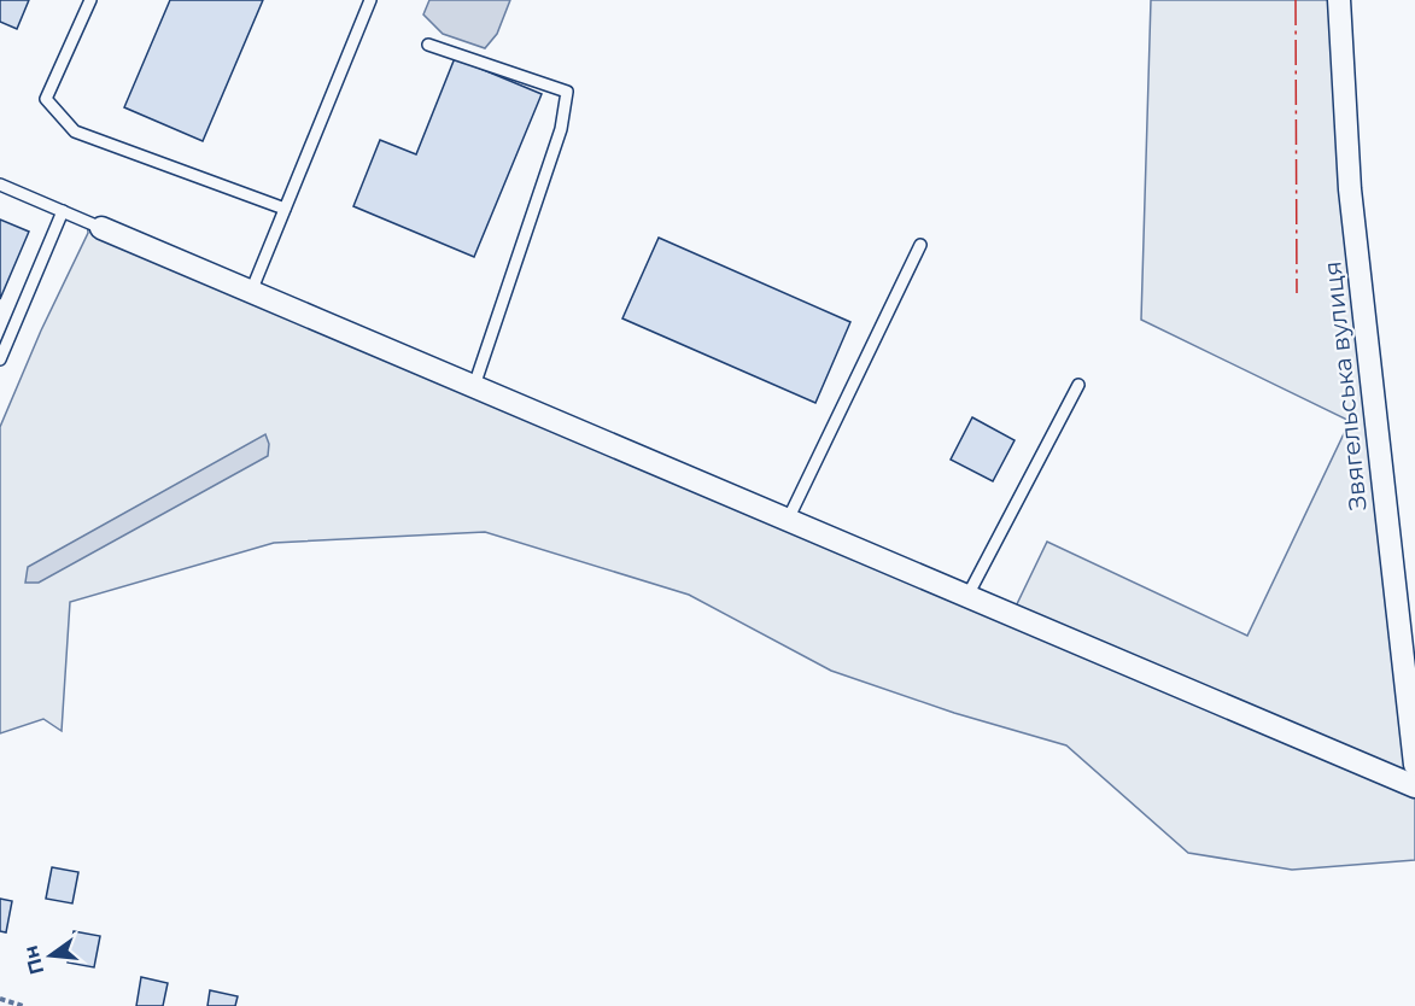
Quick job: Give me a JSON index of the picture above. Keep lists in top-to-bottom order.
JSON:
{
  "streets": {
    "street": ["Звягельська вулиця"]
  },
  "north": "left"
}
